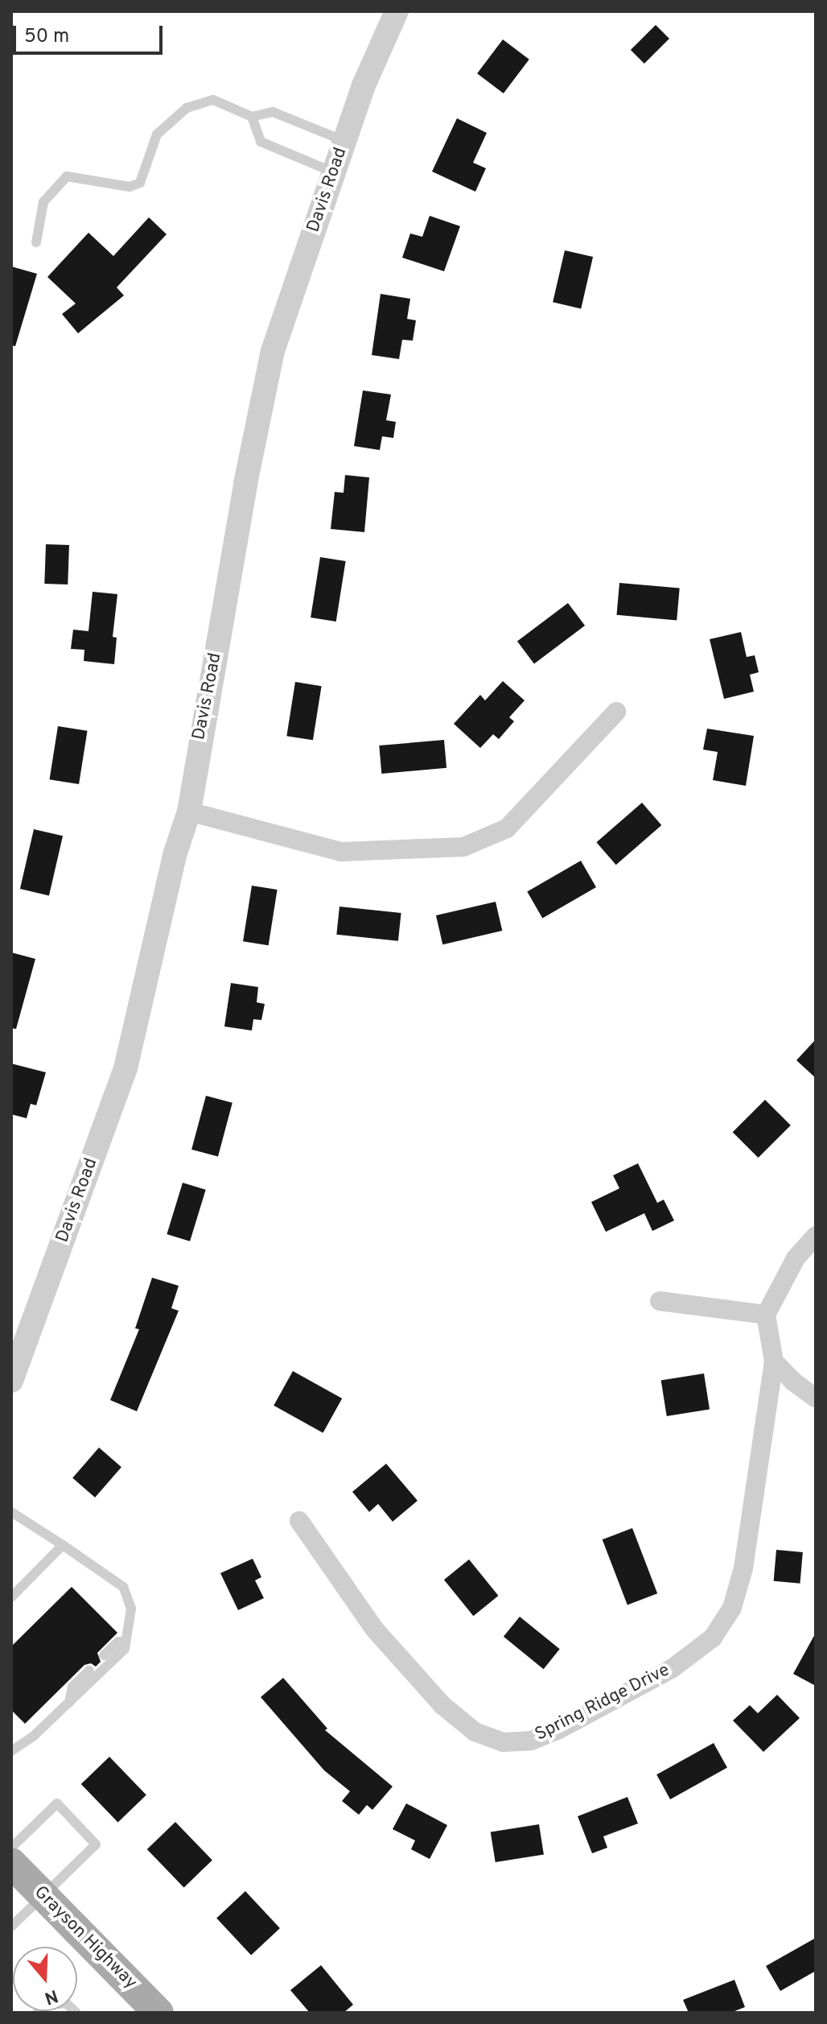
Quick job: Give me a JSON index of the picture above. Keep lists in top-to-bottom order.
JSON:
{
  "streets": {
    "main road": ["Grayson Highway"],
    "street": ["Davis Road", "Spring Ridge Drive"]
  },
  "scale_bar": "50 m",
  "north": "bottom"
}
